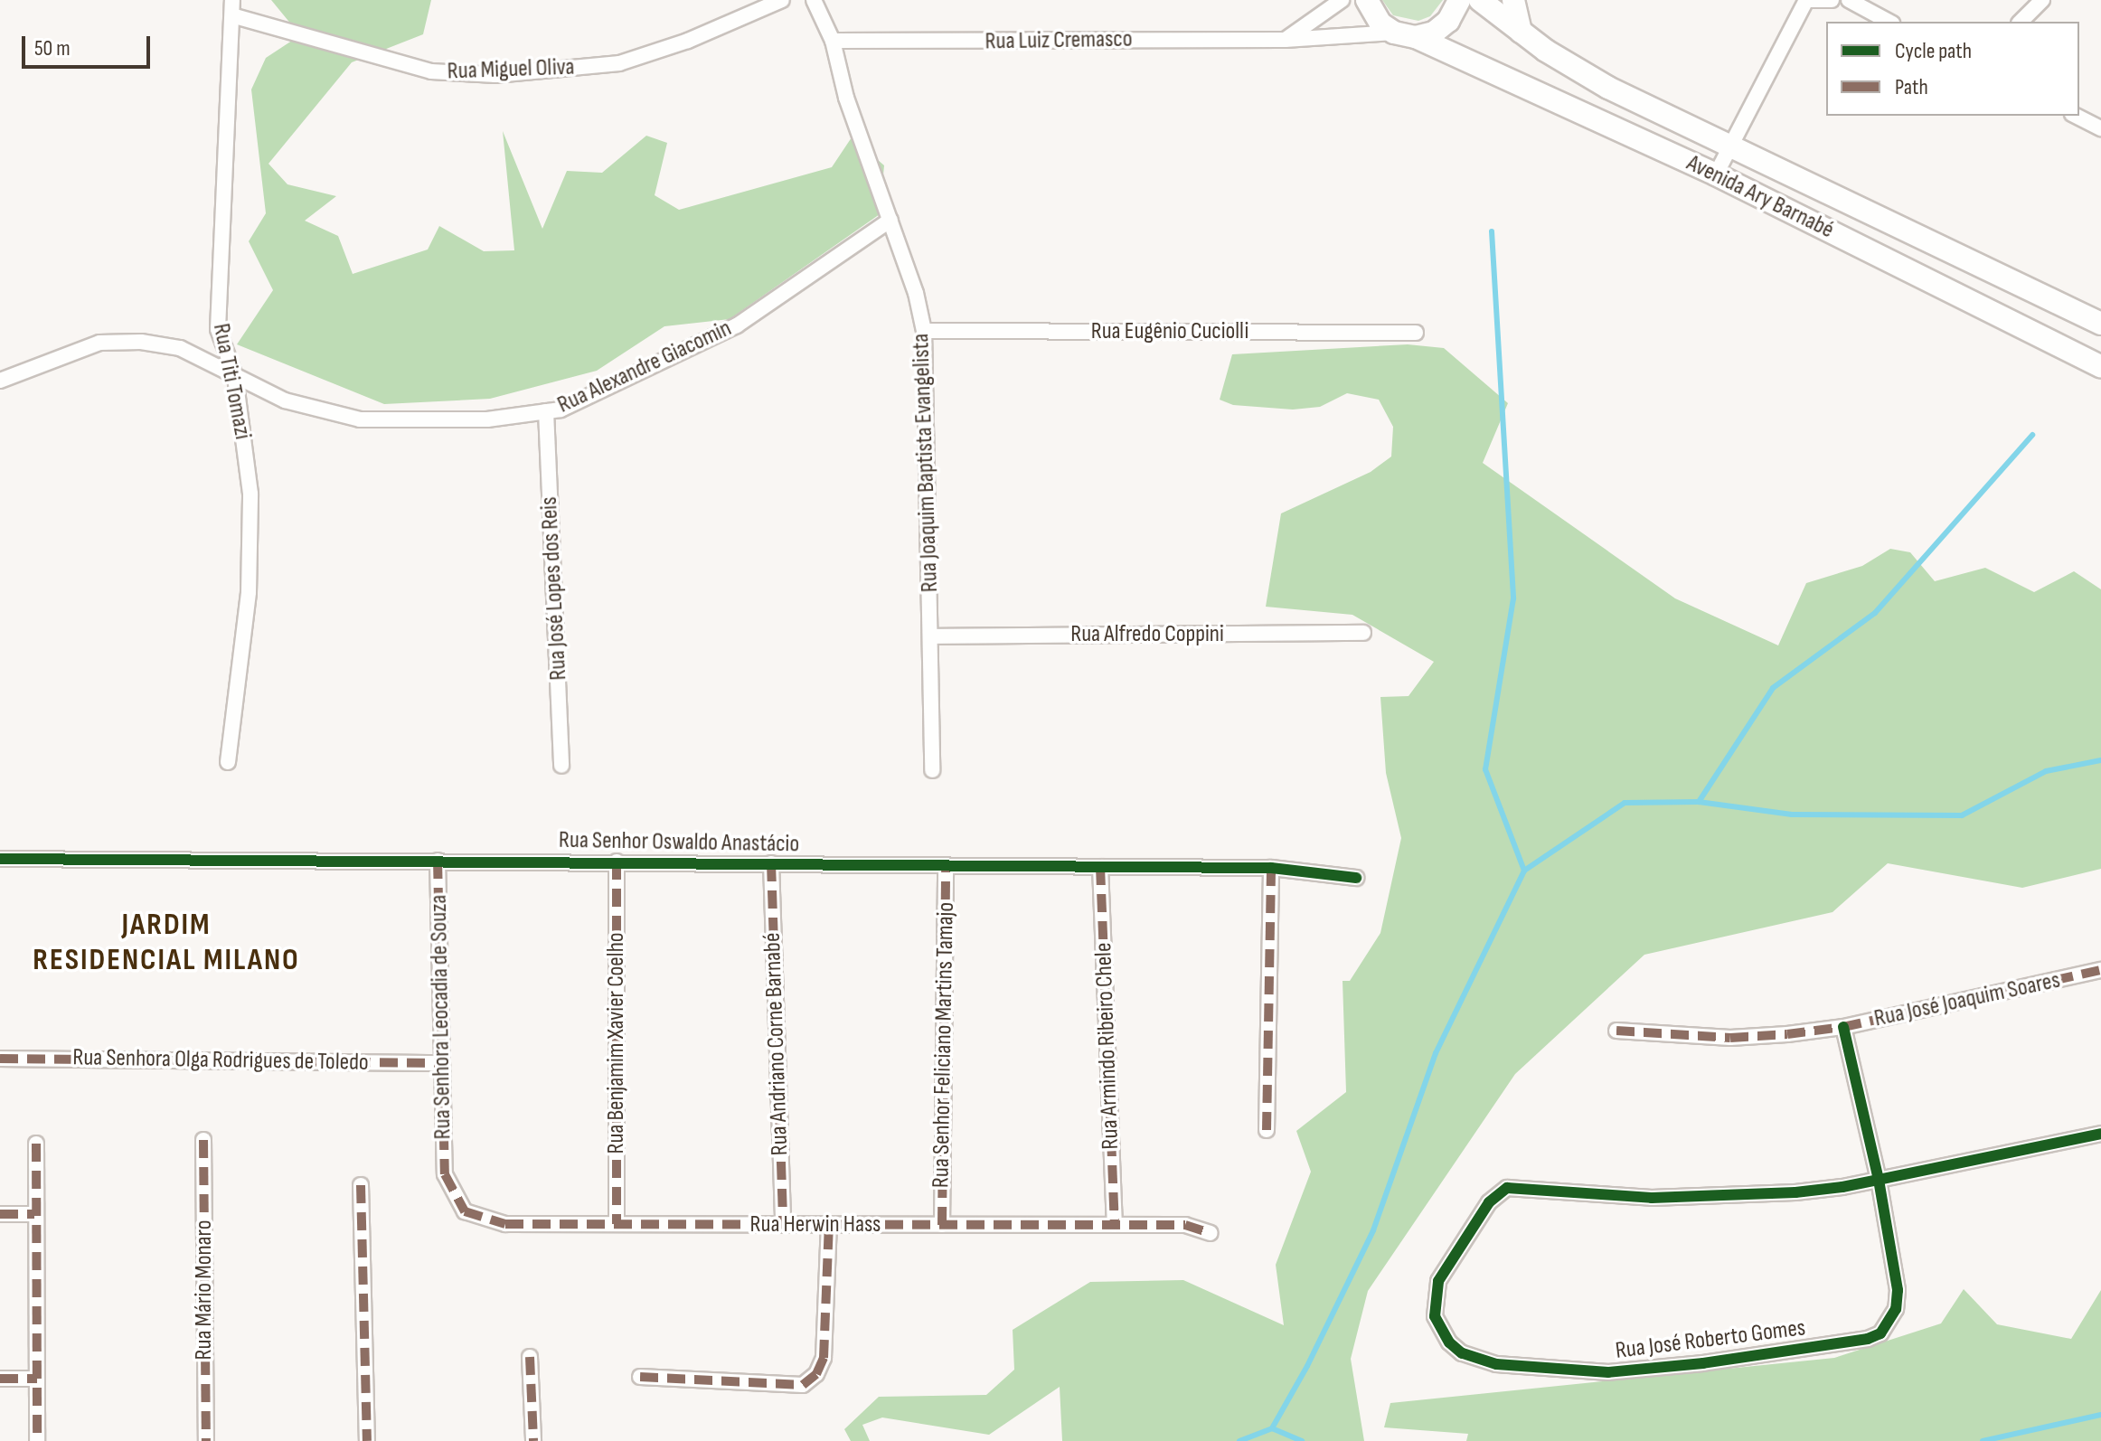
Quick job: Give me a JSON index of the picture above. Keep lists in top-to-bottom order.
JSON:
{
  "streets": {
    "street": [
      "Rua Luiz Cremasco",
      "Rua Miguel Oliva",
      "Avenida Ary Barnabé",
      "Rua Eugênio Cuciolli",
      "Rua Alexandre Giacomin",
      "Rua Titi Tomazi",
      "Rua Joaquim Baptista Evangelista",
      "Rua José Lopes dos Reis",
      "Rua Alfredo Coppini",
      "Rua Senhor Oswaldo Anastácio",
      "Rua José Joaquim Soares",
      "Rua Senhora Leocadia de Souza",
      "Rua Benjamim Xavier Coelho",
      "Rua Andriano Corne Barnabé",
      "Rua Senhor Feliciano Martins Tamajo",
      "Rua Armindo Ribeiro Chele",
      "Rua Senhora Olga Rodrigues de Toledo",
      "Rua Herwin Hass",
      "Rua Mário Monaro",
      "Rua José Roberto Gomes"
    ]
  },
  "crossings": [
    ["Rua Luiz Cremasco", "Avenida Ary Barnabé"],
    ["Rua Luiz Cremasco", "Rua Joaquim Baptista Evangelista"],
    ["Rua Miguel Oliva", "Rua Titi Tomazi"],
    ["Rua Eugênio Cuciolli", "Rua Joaquim Baptista Evangelista"],
    ["Rua Alexandre Giacomin", "Rua Titi Tomazi"],
    ["Rua Alexandre Giacomin", "Rua Joaquim Baptista Evangelista"],
    ["Rua Alexandre Giacomin", "Rua José Lopes dos Reis"],
    ["Rua Joaquim Baptista Evangelista", "Rua Alfredo Coppini"],
    ["Rua Senhor Oswaldo Anastácio", "Rua Senhora Leocadia de Souza"],
    ["Rua Senhor Oswaldo Anastácio", "Rua Benjamim Xavier Coelho"],
    ["Rua Senhor Oswaldo Anastácio", "Rua Andriano Corne Barnabé"],
    ["Rua Senhor Oswaldo Anastácio", "Rua Senhor Feliciano Martins Tamajo"],
    ["Rua Senhor Oswaldo Anastácio", "Rua Armindo Ribeiro Chele"],
    ["Rua Senhora Leocadia de Souza", "Rua Senhora Olga Rodrigues de Toledo"],
    ["Rua Senhora Leocadia de Souza", "Rua Herwin Hass"],
    ["Rua Benjamim Xavier Coelho", "Rua Herwin Hass"],
    ["Rua Andriano Corne Barnabé", "Rua Herwin Hass"],
    ["Rua Senhor Feliciano Martins Tamajo", "Rua Herwin Hass"],
    ["Rua Armindo Ribeiro Chele", "Rua Herwin Hass"]
  ],
  "districts": ["JARDIM RESIDENCIAL MILANO"],
  "legend": ["Cycle path", "Path"],
  "scale_bar": "50 m"
}
